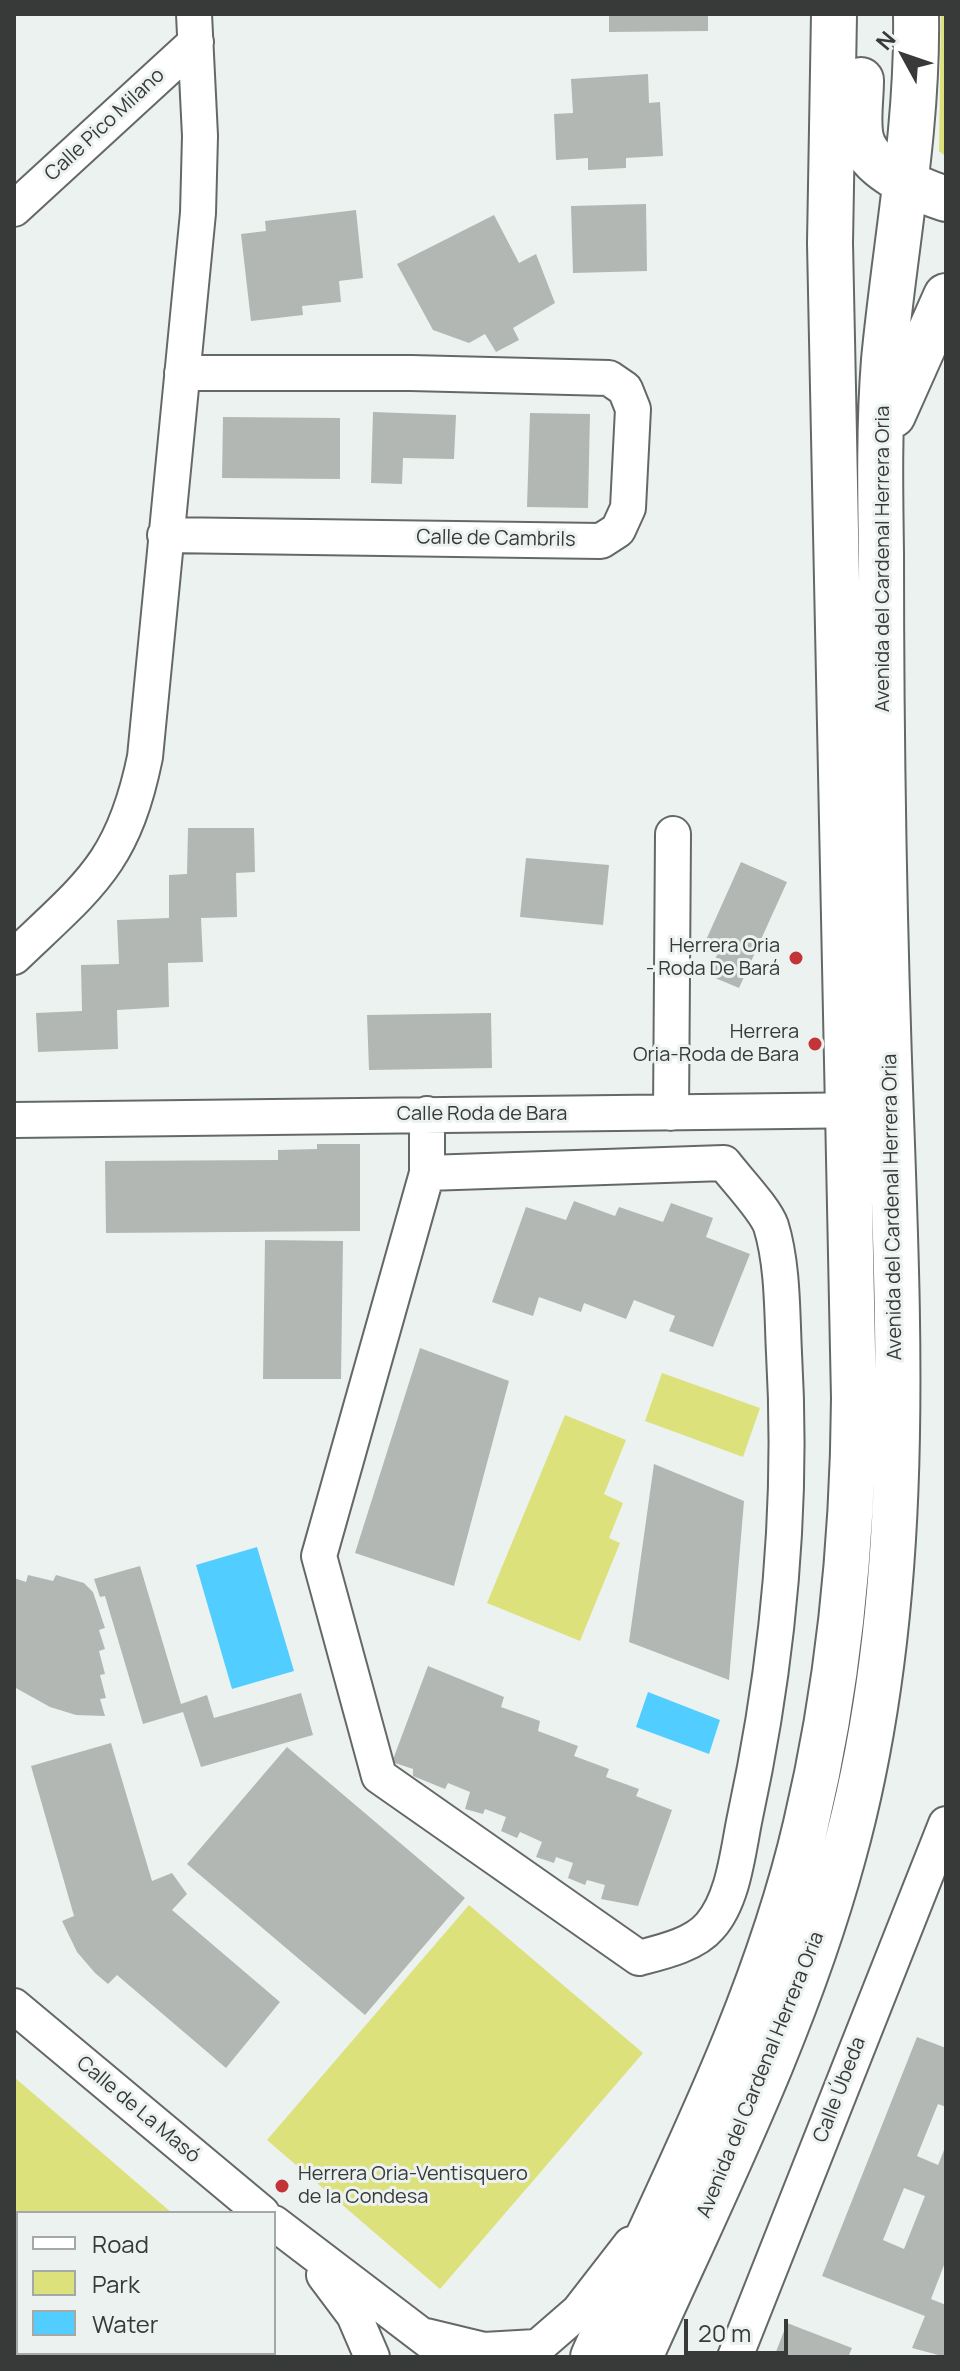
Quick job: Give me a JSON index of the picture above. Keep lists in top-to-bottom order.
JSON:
{
  "streets": {
    "main road": ["Avenida del Cardenal Herrera Oria"],
    "street": [
      "Calle Pico Milano",
      "Calle de Cambrils",
      "Calle Roda de Bara",
      "Calle Úbeda",
      "Calle de La Masó"
    ]
  },
  "crossings": [
    ["Avenida del Cardenal Herrera Oria", "Calle Roda de Bara"],
    ["Avenida del Cardenal Herrera Oria", "Calle de La Masó"]
  ],
  "places": ["Herrera Oria - Roda De Bará", "Herrera Oria-Roda de Bara", "Herrera Oria-Ventisquero de la Condesa"],
  "legend": ["Road", "Park", "Water"],
  "scale_bar": "20 m",
  "north": "top left"
}
